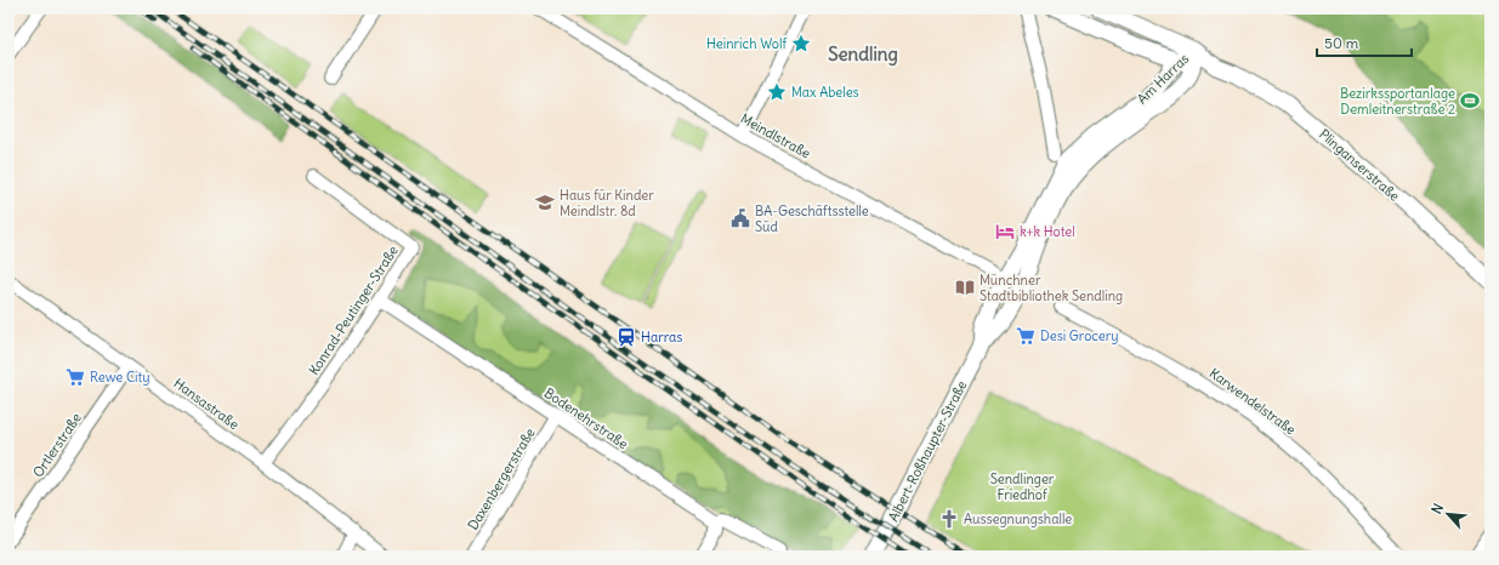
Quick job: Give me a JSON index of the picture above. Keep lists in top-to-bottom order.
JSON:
{
  "streets": {
    "main road": ["Am Harras", "Plinganserstraße", "Albert-Roßhaupter-Straße"],
    "street": [
      "Meindlstraße",
      "Konrad-Peutinger-Straße",
      "Karwendelstraße",
      "Hansastraße",
      "Bodenehrstraße",
      "Ortlerstraße",
      "Daxenbergerstraße"
    ]
  },
  "crossings": [
    ["Am Harras", "Plinganserstraße"],
    ["Am Harras", "Albert-Roßhaupter-Straße"],
    ["Meindlstraße", "Albert-Roßhaupter-Straße"],
    ["Konrad-Peutinger-Straße", "Hansastraße"],
    ["Konrad-Peutinger-Straße", "Bodenehrstraße"],
    ["Hansastraße", "Ortlerstraße"],
    ["Bodenehrstraße", "Daxenbergerstraße"]
  ],
  "districts": ["Sendling"],
  "parks": ["Sendlinger Friedhof"],
  "places": {
    "place": ["Heinrich Wolf", "Max Abeles"],
    "sports": ["Bezirkssportanlage Demleitnerstraße 2"],
    "school or university": ["Haus für Kinder Meindlstr. 8d"],
    "public building": ["BA-Geschäftsstelle Süd"],
    "hotel": ["k+k Hotel"],
    "library": ["Münchner Stadtbibliothek Sendling"],
    "supermarket": ["Desi Grocery", "Rewe City"],
    "station": ["Harras"],
    "church": ["Aussegnungshalle"]
  },
  "scale_bar": "50 m",
  "north": "top left"
}
